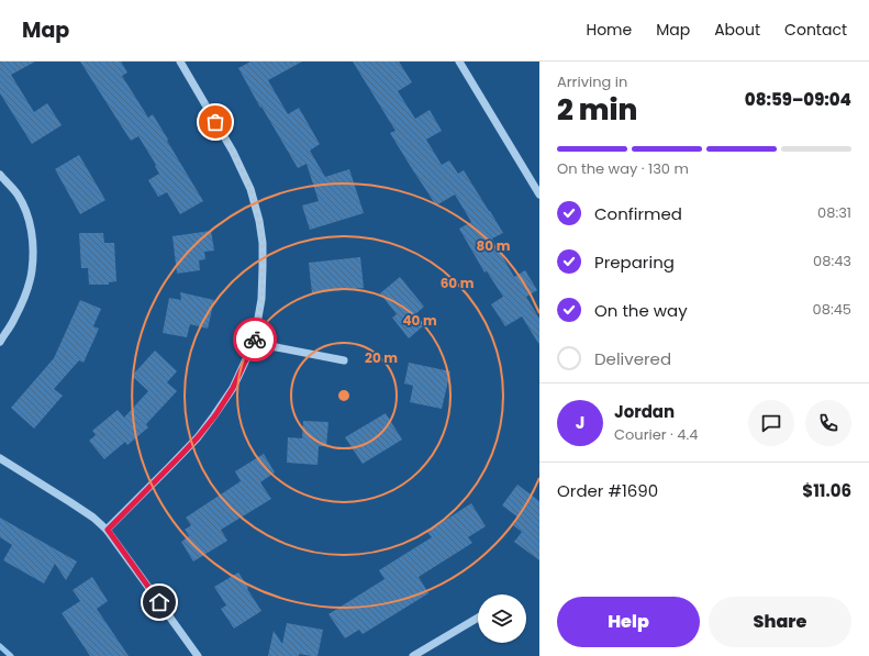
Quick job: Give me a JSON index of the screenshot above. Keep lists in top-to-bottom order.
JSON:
{
  "page": {
    "header": "Map",
    "nav": [
      "Home",
      "Map",
      "About",
      "Contact"
    ],
    "heading": ["2 min", "Arriving in", "08:59–09:04"],
    "panel": [
      "Jordan",
      "Courier · 4.4",
      "Order #1690",
      "$11.06"
    ],
    "bar": "On the way · 130 m",
    "list": [
      ["Confirmed", "08:31"],
      ["Preparing", "08:43"],
      ["On the way", "08:45"],
      "Delivered"
    ],
    "round": "J",
    "buttons": ["Help", "Share"]
  },
  "rings": [
    "80 m",
    "60 m",
    "40 m",
    "20 m"
  ]
}
